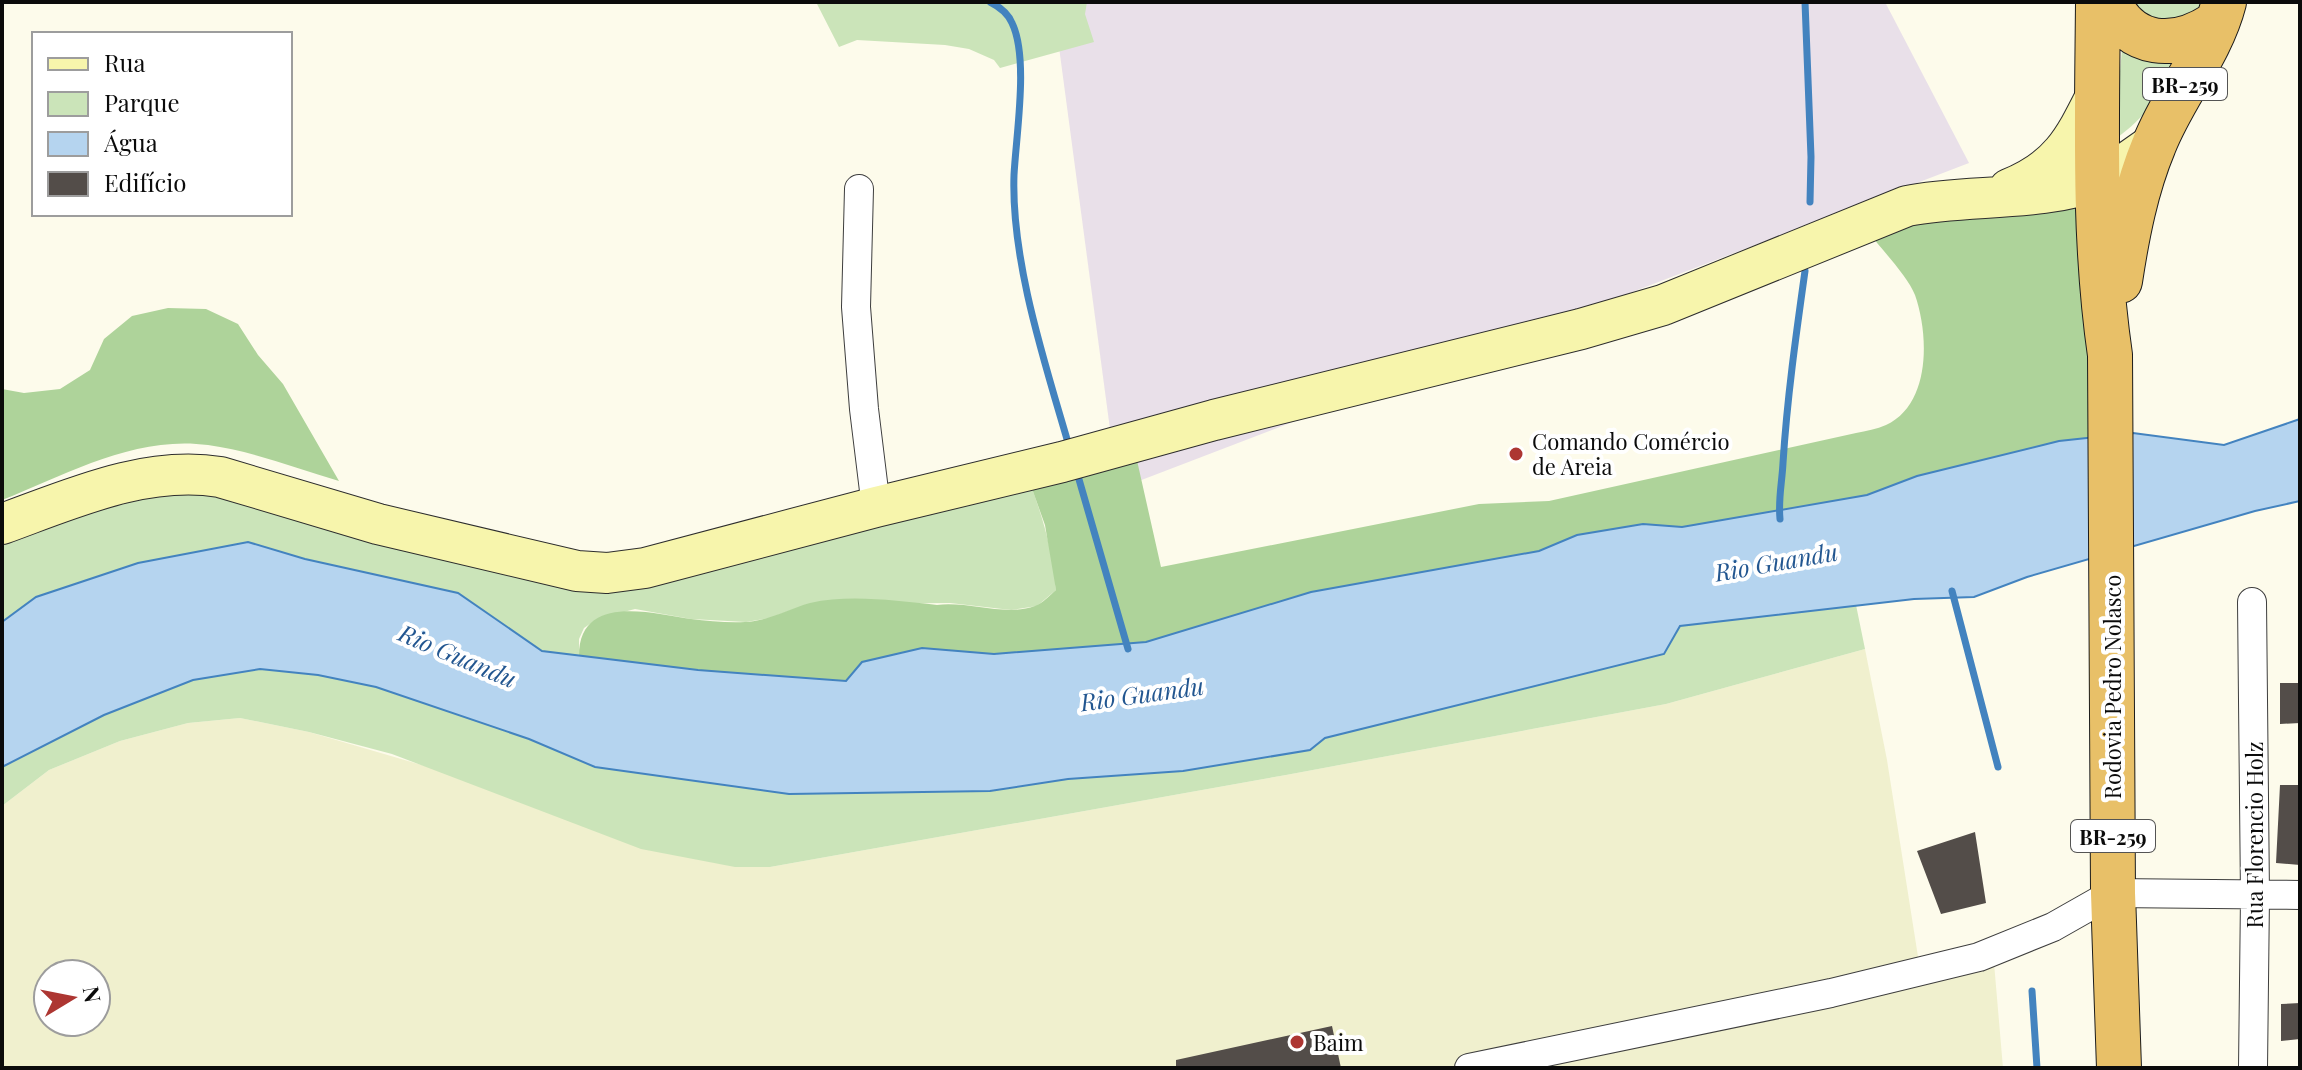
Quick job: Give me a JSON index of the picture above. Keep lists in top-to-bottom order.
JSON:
{
  "streets": {
    "highway": ["BR-259", "Rodovia Pedro Nolasco"],
    "street": ["Rua Florencio Holz"]
  },
  "water": ["Rio Guandu"],
  "places": ["Comando Comércio de Areia", "Baim"],
  "legend": [
    "Rua",
    "Parque",
    "Água",
    "Edifício"
  ],
  "north": "right"
}
